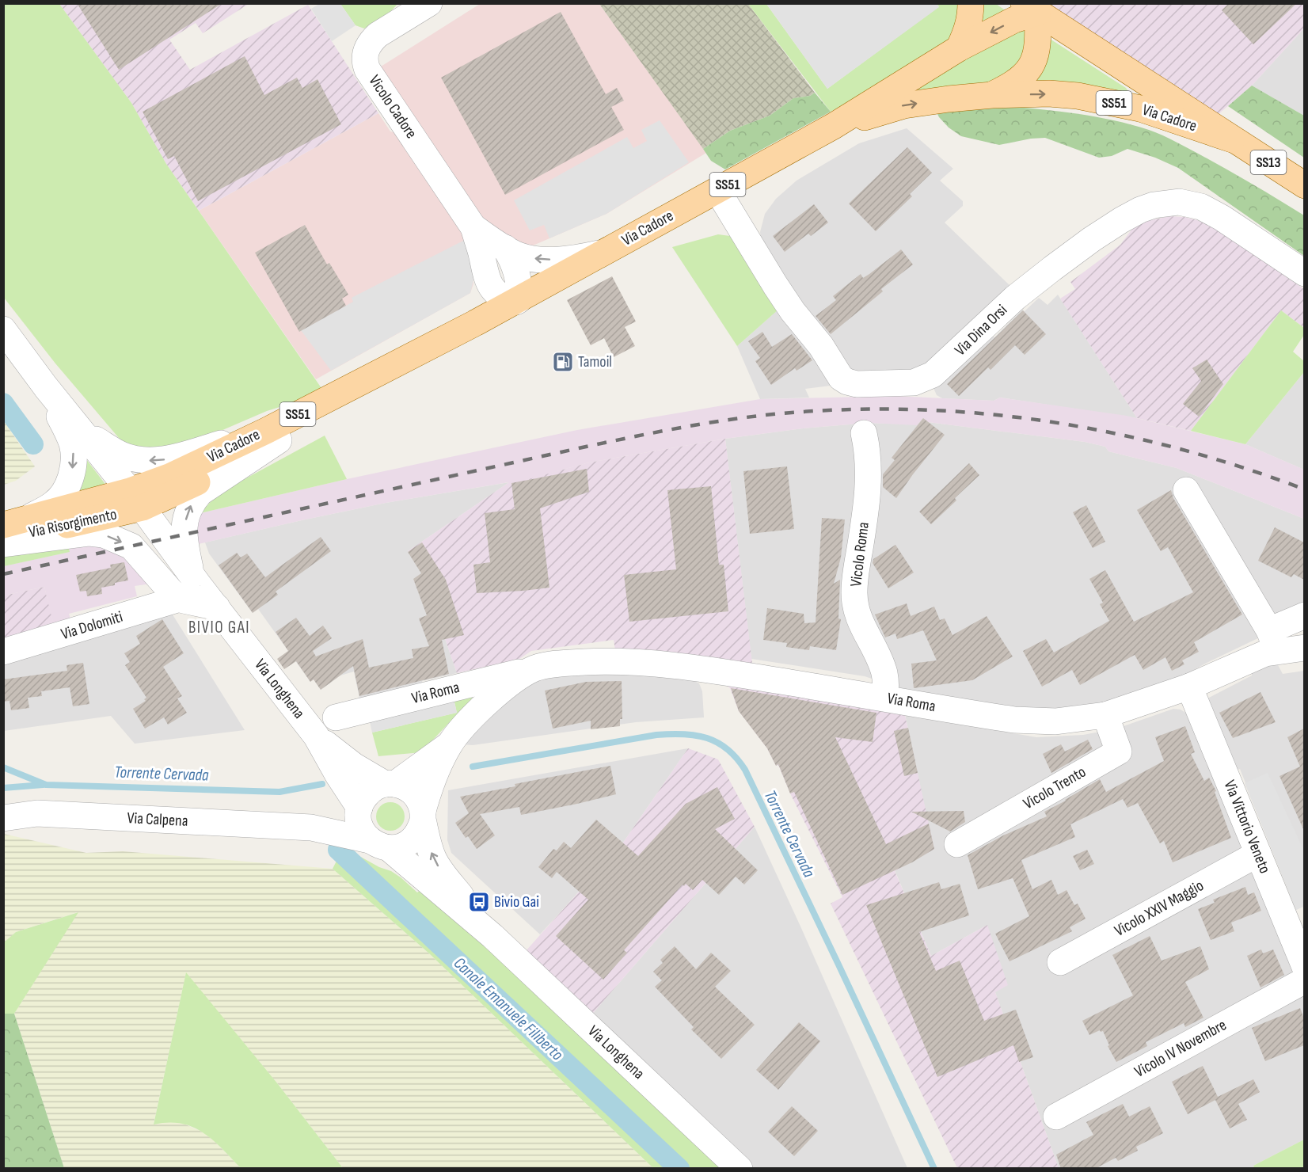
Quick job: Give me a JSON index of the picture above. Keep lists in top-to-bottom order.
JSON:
{
  "streets": {
    "main road": [
      "SS51",
      "Via Cadore",
      "SS13",
      "Via Risorgimento"
    ],
    "street": [
      "Vicolo Cadore",
      "Via Dina Orsi",
      "Vicolo Roma",
      "Via Dolomiti",
      "Via Longhena",
      "Via Roma",
      "Vicolo Trento",
      "Via Calpena",
      "Via Vittorio Veneto",
      "Vicolo XXIV Maggio",
      "Vicolo IV Novembre"
    ]
  },
  "crossings": [
    ["Vicolo Cadore", "Via Cadore"],
    ["Via Cadore", "Via Dina Orsi"],
    ["Via Cadore", "Via Risorgimento"],
    ["Via Cadore", "Via Longhena"],
    ["Via Risorgimento", "Via Dolomiti"],
    ["Via Risorgimento", "Via Longhena"],
    ["Vicolo Roma", "Via Roma"],
    ["Via Longhena", "Via Roma"],
    ["Via Longhena", "Via Calpena"],
    ["Via Roma", "Vicolo Trento"],
    ["Via Roma", "Via Calpena"],
    ["Via Roma", "Via Vittorio Veneto"],
    ["Via Vittorio Veneto", "Vicolo XXIV Maggio"]
  ],
  "one_way": ["Via Risorgimento"],
  "districts": ["BIVIO GAI"],
  "water": ["Torrente Cervada", "Canale Emanuele Filiberto"],
  "places": {
    "fuel station": ["Tamoil"],
    "bus stop": ["Bivio Gai"]
  }
}
